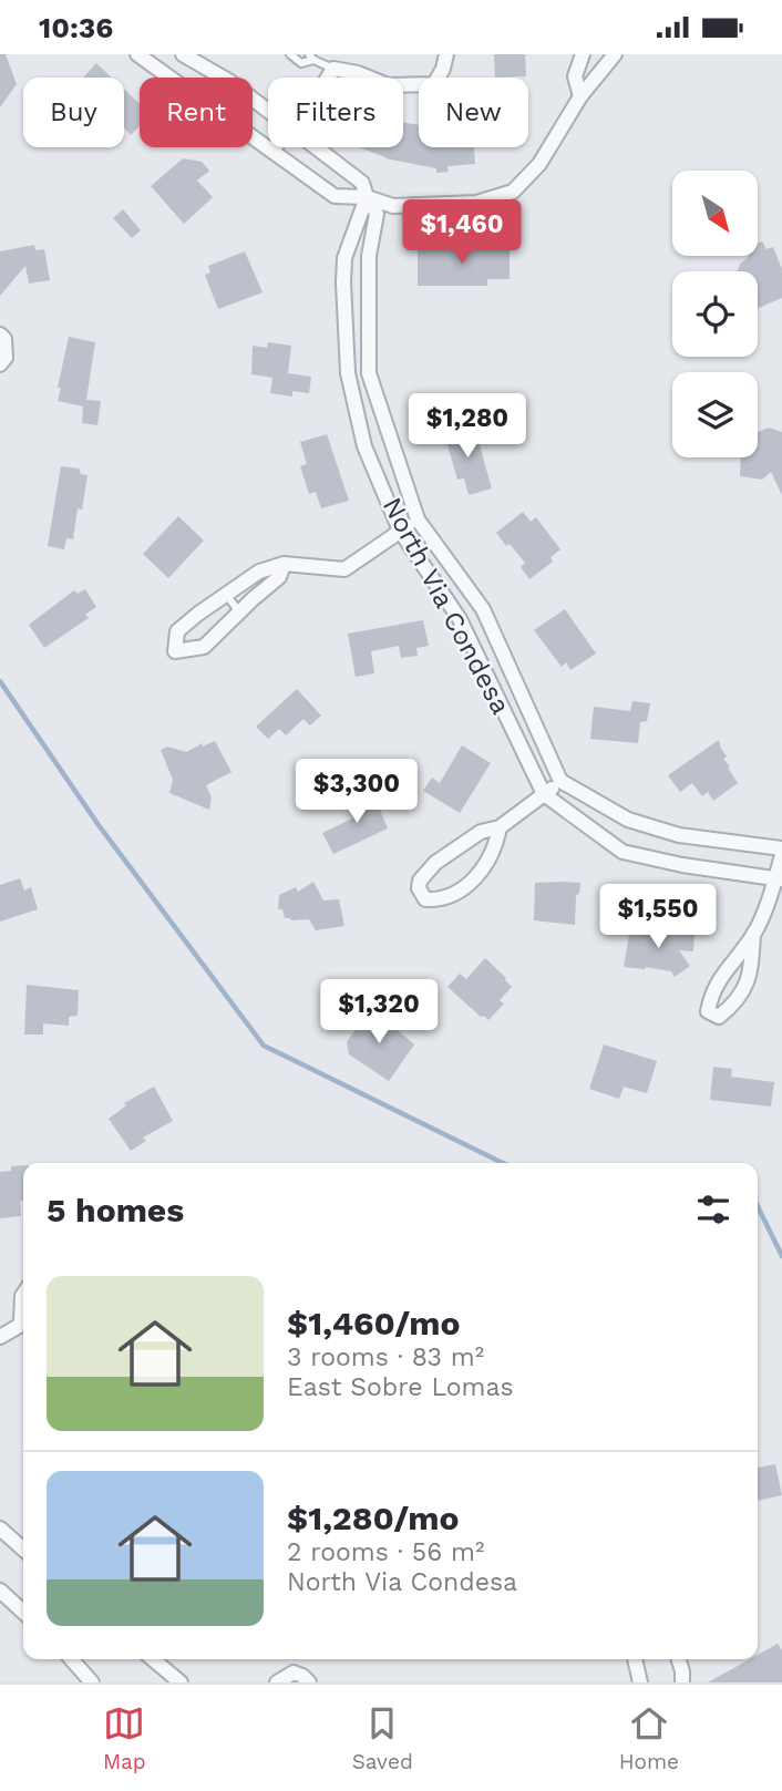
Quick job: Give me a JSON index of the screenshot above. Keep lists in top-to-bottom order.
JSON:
{
  "streets": {
    "street": ["North Via Condesa"]
  },
  "north": "bottom right",
  "page": {
    "status": "10:36",
    "chip": [
      "Buy",
      "Rent",
      "Filters",
      "New"
    ],
    "price": [
      "$1,460",
      "$1,280",
      "$3,300",
      "$1,550",
      "$1,320"
    ],
    "heading": "5 homes",
    "list": [
      {
        "name": "$1,460/mo",
        "note": "3 rooms · 83 m² · East Sobre Lomas"
      },
      {
        "name": "$1,280/mo",
        "note": "2 rooms · 56 m² · North Via Condesa"
      }
    ],
    "tabs": ["Map", "Saved", "Home"]
  }
}
